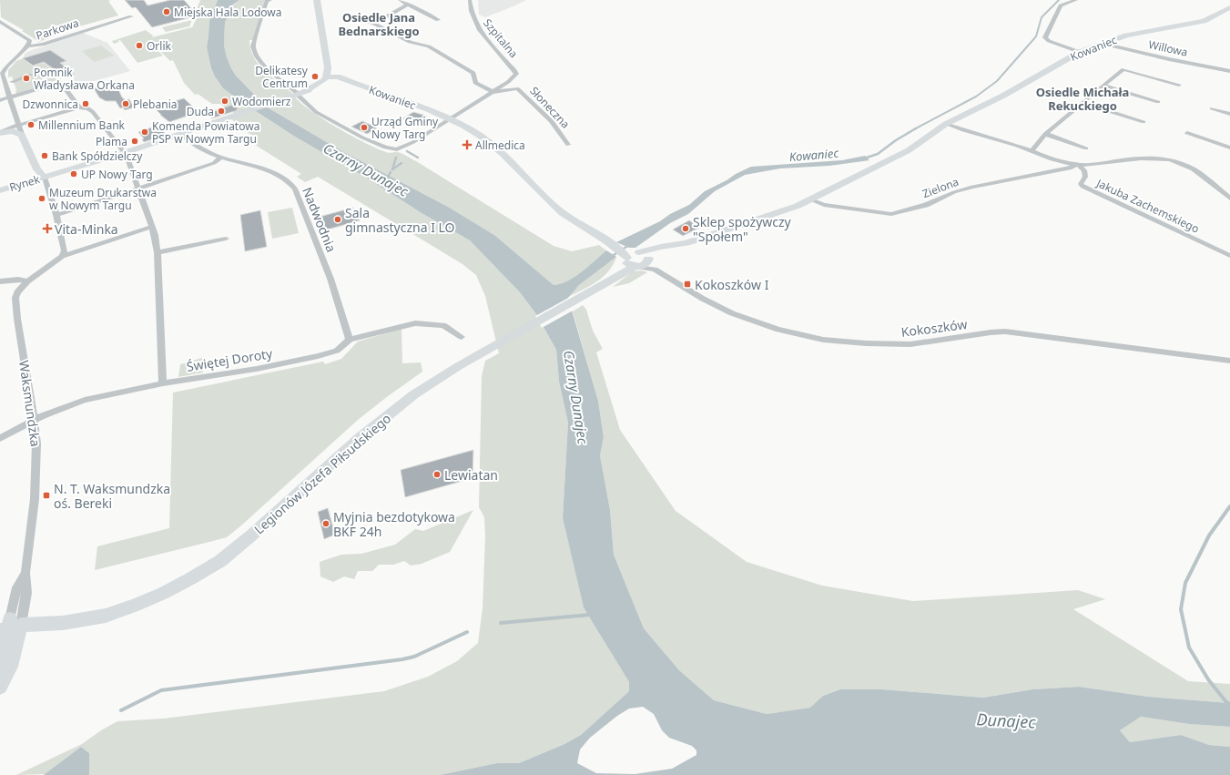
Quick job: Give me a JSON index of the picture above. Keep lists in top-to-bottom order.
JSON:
{
  "streets": {
    "street": [
      "Parkowa",
      "Szpitalna",
      "Kowaniec",
      "Willowa",
      "Słoneczna",
      "Rynek",
      "Zielona",
      "Jakuba Zachemskiego",
      "Nadwodnia",
      "Kokoszków",
      "Świętej Doroty",
      "Waksmundzka",
      "Legionów Józefa Piłsudskiego"
    ]
  },
  "crossings": [
    ["Szpitalna", "Kowaniec"],
    ["Szpitalna", "Słoneczna"],
    ["Kowaniec", "Willowa"],
    ["Kowaniec", "Zielona"],
    ["Kowaniec", "Kokoszków"],
    ["Kowaniec", "Legionów Józefa Piłsudskiego"],
    ["Zielona", "Jakuba Zachemskiego"],
    ["Nadwodnia", "Świętej Doroty"],
    ["Kokoszków", "Legionów Józefa Piłsudskiego"],
    ["Świętej Doroty", "Waksmundzka"],
    ["Waksmundzka", "Legionów Józefa Piłsudskiego"]
  ],
  "districts": ["Osiedle Jana Bednarskiego", "Osiedle Michała Rekuckiego"],
  "water": ["Kowaniec", "Czarny Dunajec", "Dunajec"],
  "places": {
    "other": [
      "Miejska Hala Lodowa",
      "Orlik",
      "Delikatesy Centrum",
      "Pomnik Władysława Orkana",
      "Wodomierz",
      "Dzwonnica",
      "Plebania",
      "Duda",
      "Millennium Bank",
      "Urząd Gminy Nowy Targ",
      "Komenda Powiatowa PSP w Nowym Targu",
      "Plama",
      "Bank Spółdzielczy",
      "UP Nowy Targ",
      "Muzeum Drukarstwa w Nowym Targu",
      "Sala gimnastyczna I LO",
      "Sklep spożywczy \"Społem\"",
      "Lewiatan",
      "Myjnia bezdotykowa BKF 24h"
    ],
    "health": ["Allmedica", "Vita-Minka"],
    "transit": ["Kokoszków I", "N. T. Waksmundzka oś. Bereki"]
  }
}
